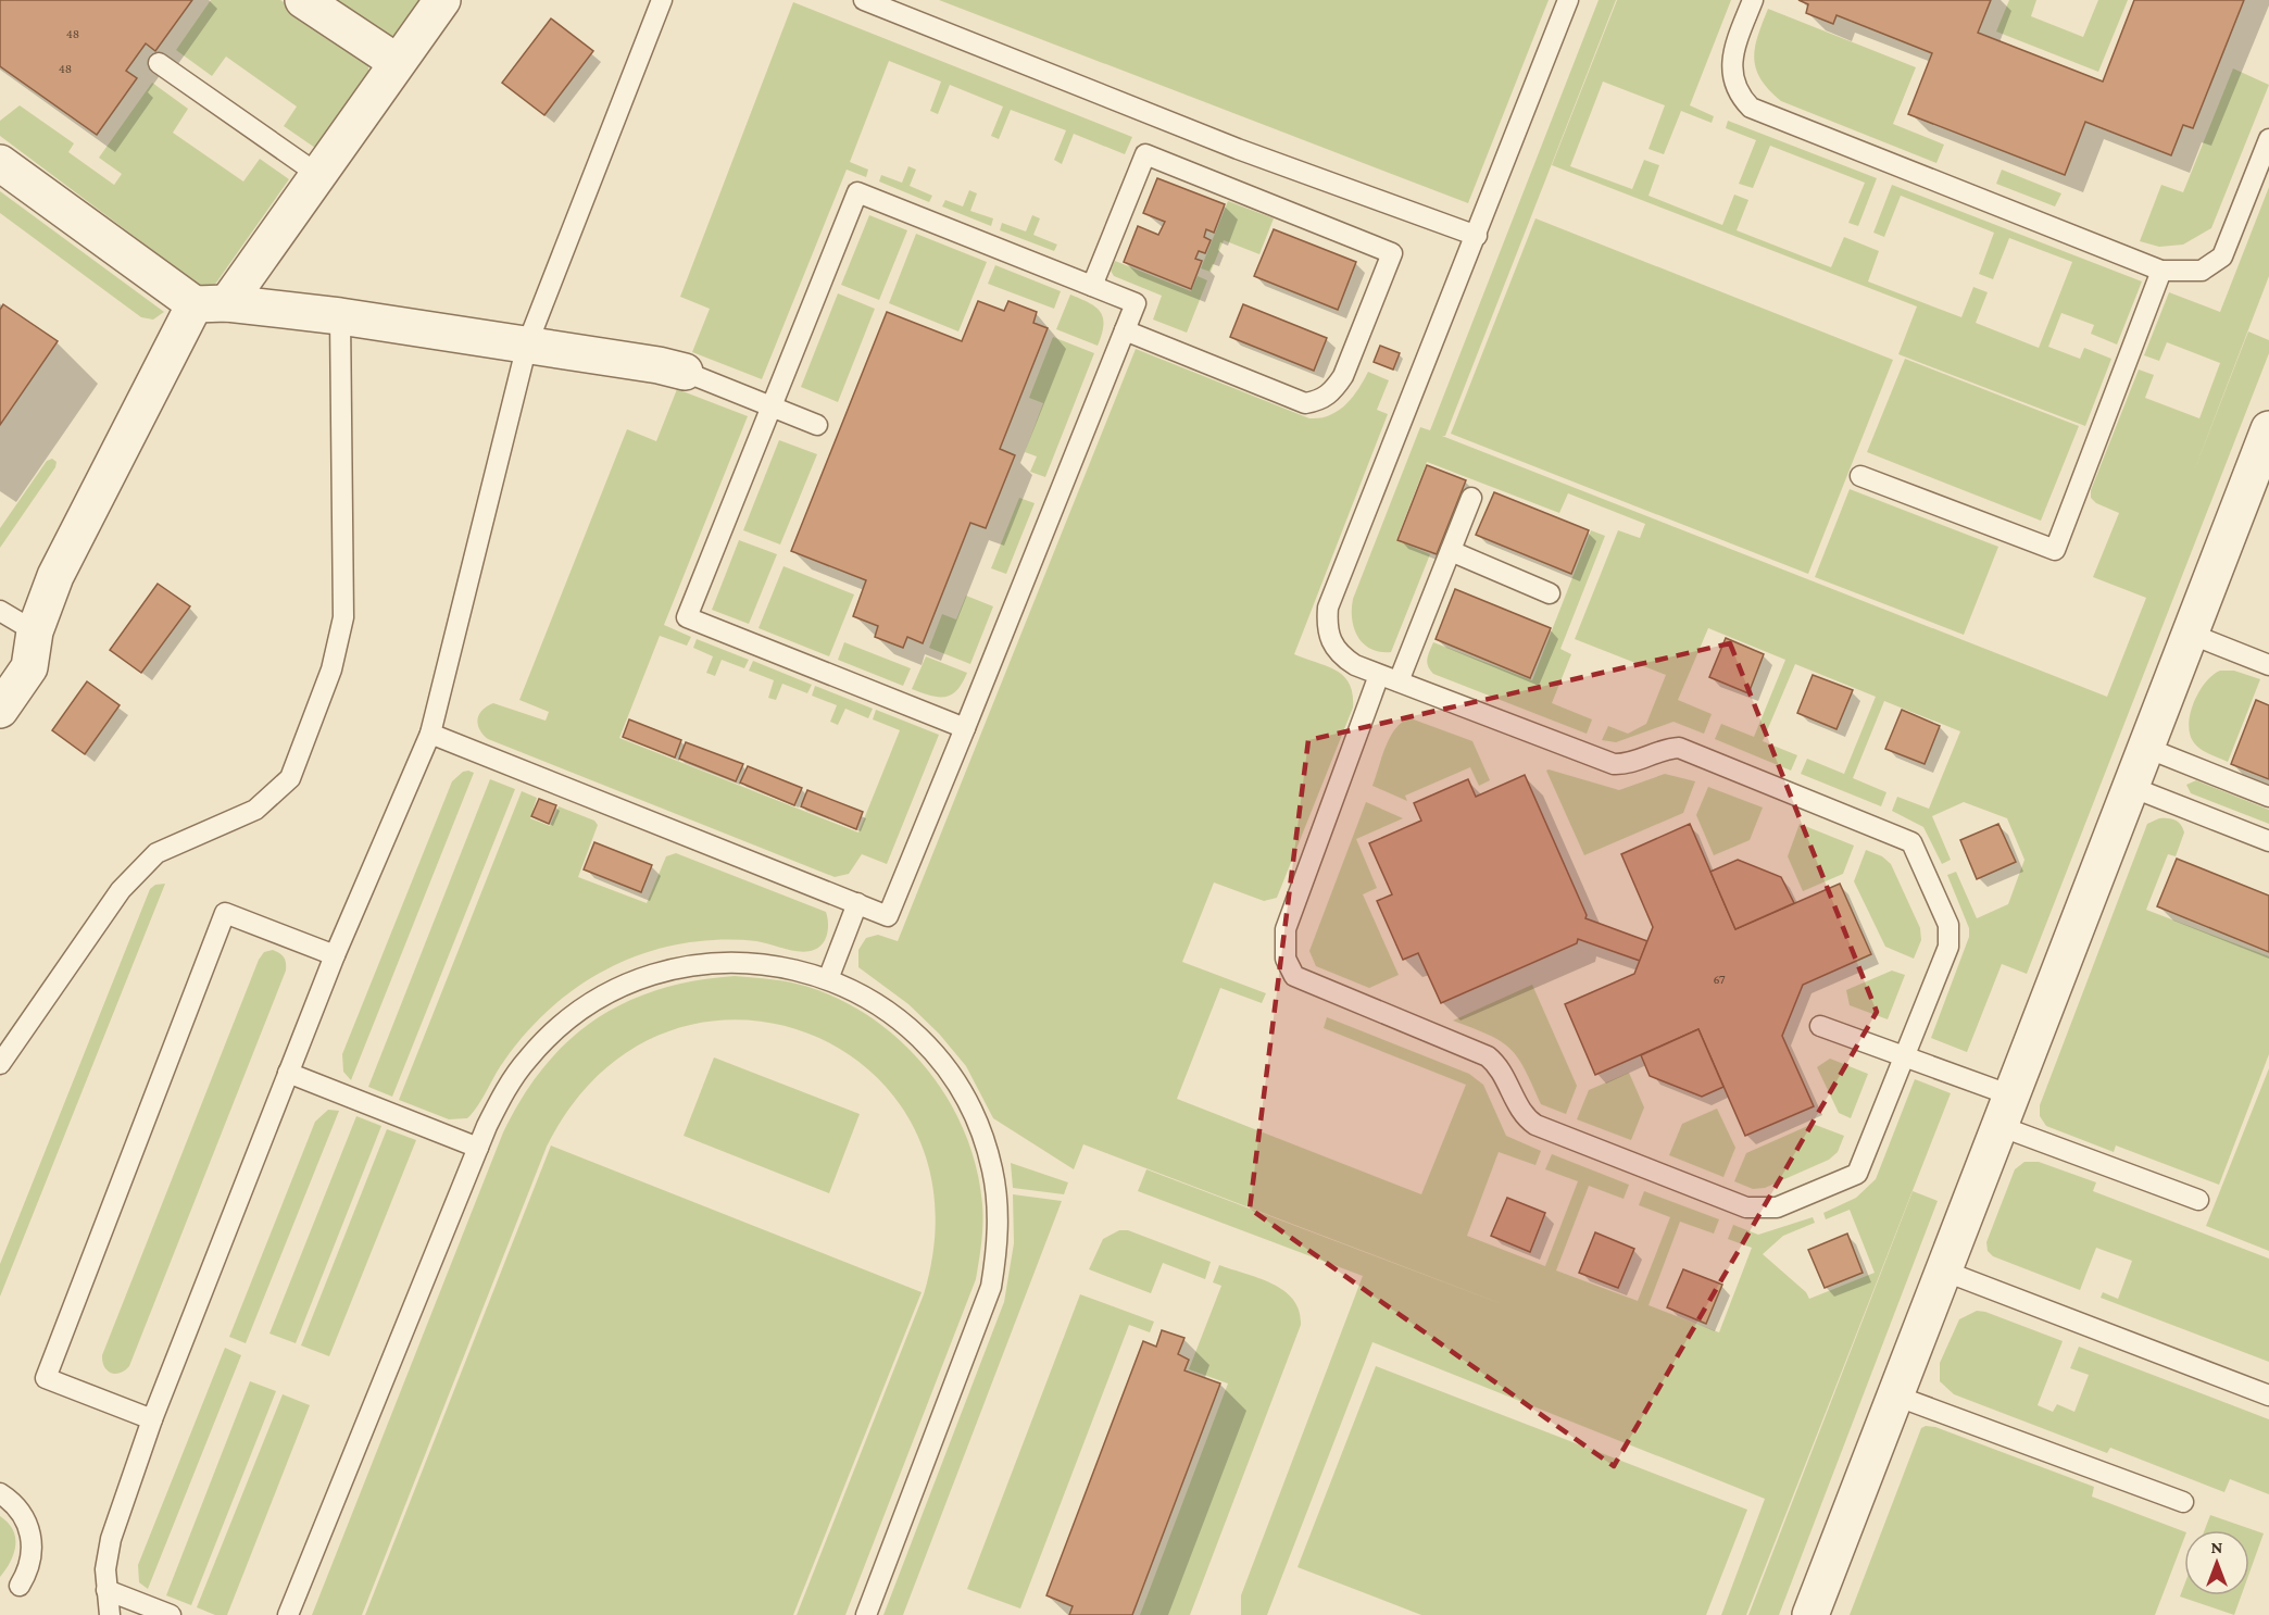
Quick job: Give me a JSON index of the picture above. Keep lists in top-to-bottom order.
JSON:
{
  "house_numbers": ["48", "48", "67"],
  "north": "top"
}
